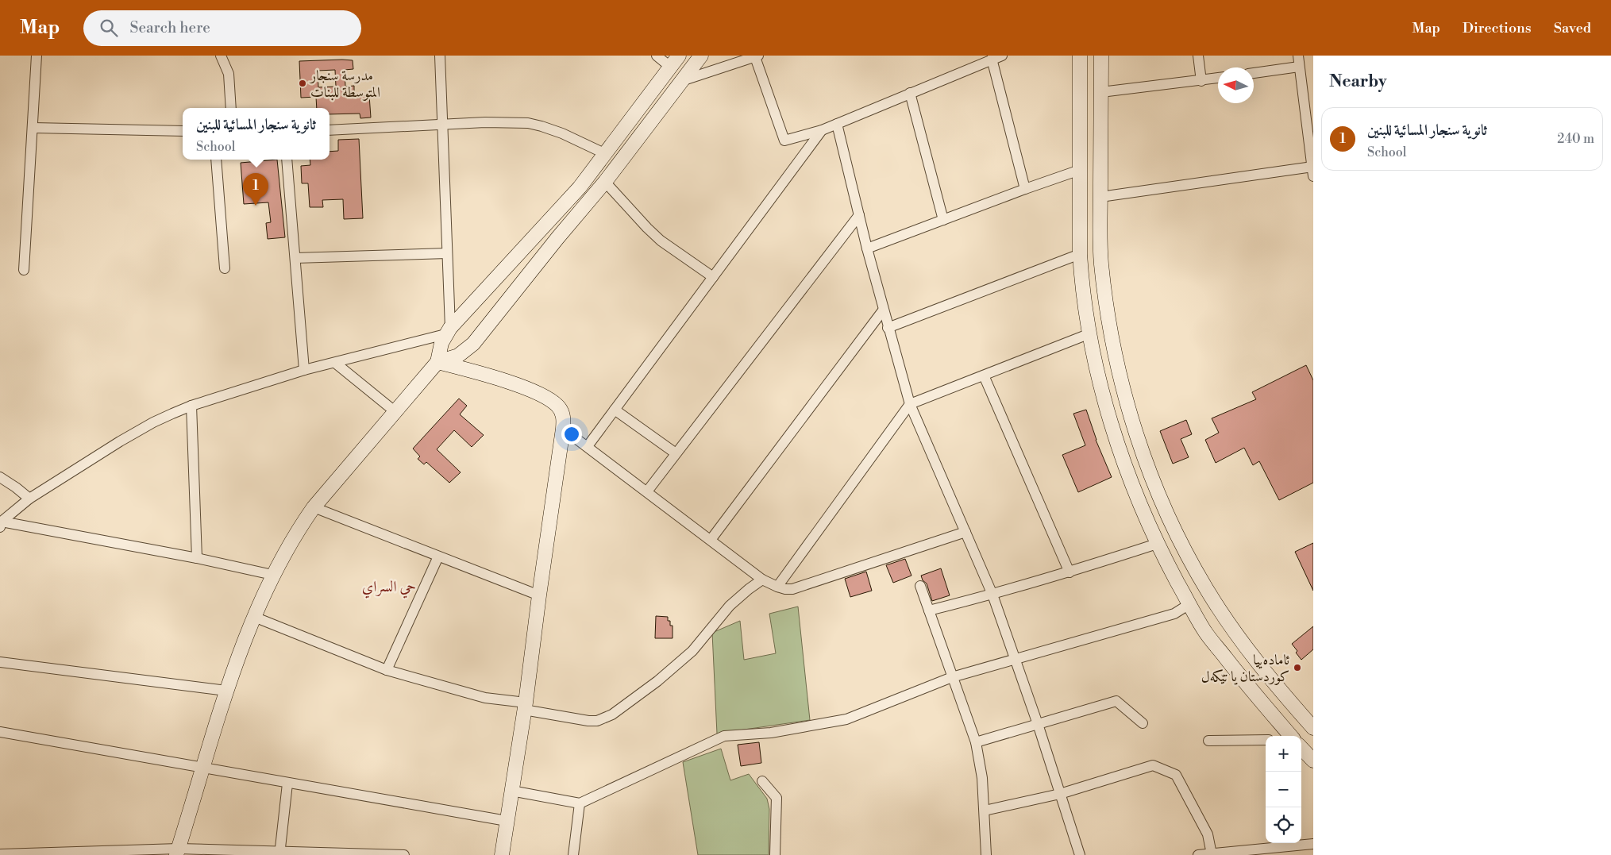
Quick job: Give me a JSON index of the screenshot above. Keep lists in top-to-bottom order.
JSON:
{
  "districts": ["حي السراي"],
  "places": ["مدرسة سنجار المتوسطة للبنات", "ئامادەییا کوردستان یا تێکەل"],
  "north": "left",
  "page": {
    "header": "Map",
    "search": "Search here",
    "nav": ["Map", "Directions", "Saved"],
    "heading": "Nearby",
    "list": [
      {
        "mark": "1",
        "name": "ثانوية سنجار المسائية للبنين",
        "note": "School",
        "value": "240 m"
      }
    ],
    "popup": ["ثانوية سنجار المسائية للبنين", "School"],
    "pins": "1",
    "map_buttons": ["+", "−"]
  }
}
